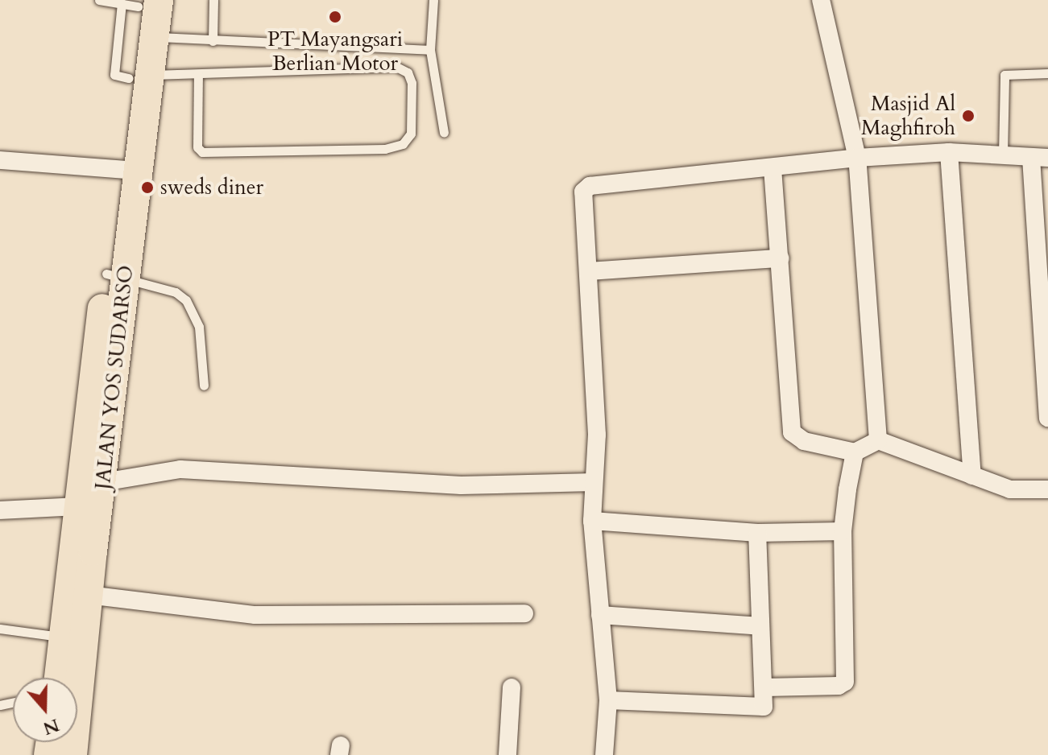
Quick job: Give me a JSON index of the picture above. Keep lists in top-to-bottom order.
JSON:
{
  "streets": {
    "highway": ["JALAN YOS SUDARSO"]
  },
  "places": ["PT Mayangsari Berlian Motor", "Masjid Al Maghfiroh", "sweds diner"],
  "north": "bottom"
}
